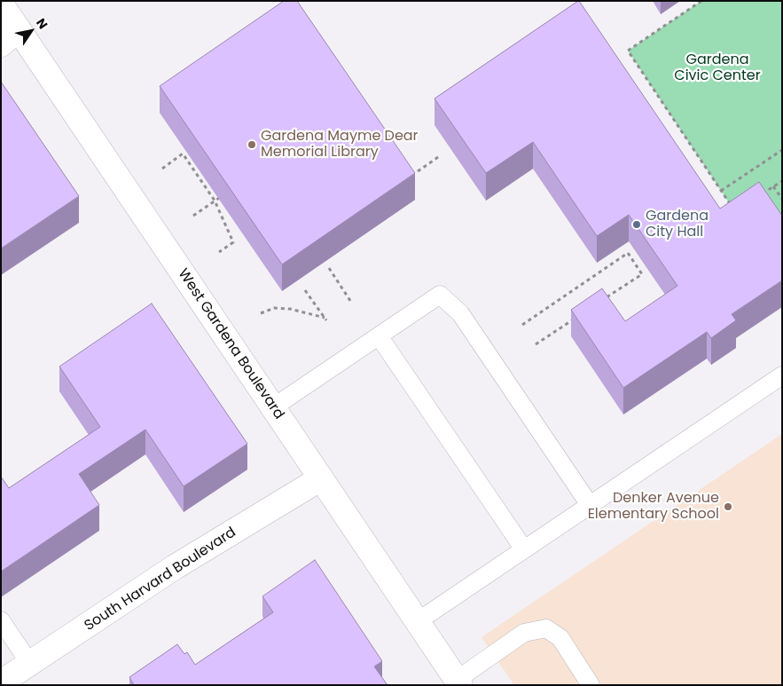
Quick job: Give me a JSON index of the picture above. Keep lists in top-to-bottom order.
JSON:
{
  "streets": {
    "main road": ["West Gardena Boulevard", "South Harvard Boulevard"]
  },
  "crossings": [
    ["West Gardena Boulevard", "South Harvard Boulevard"]
  ],
  "parks": ["Gardena Civic Center"],
  "places": ["Gardena Mayme Dear Memorial Library", "Gardena City Hall", "Denker Avenue Elementary School"],
  "north": "top right"
}
